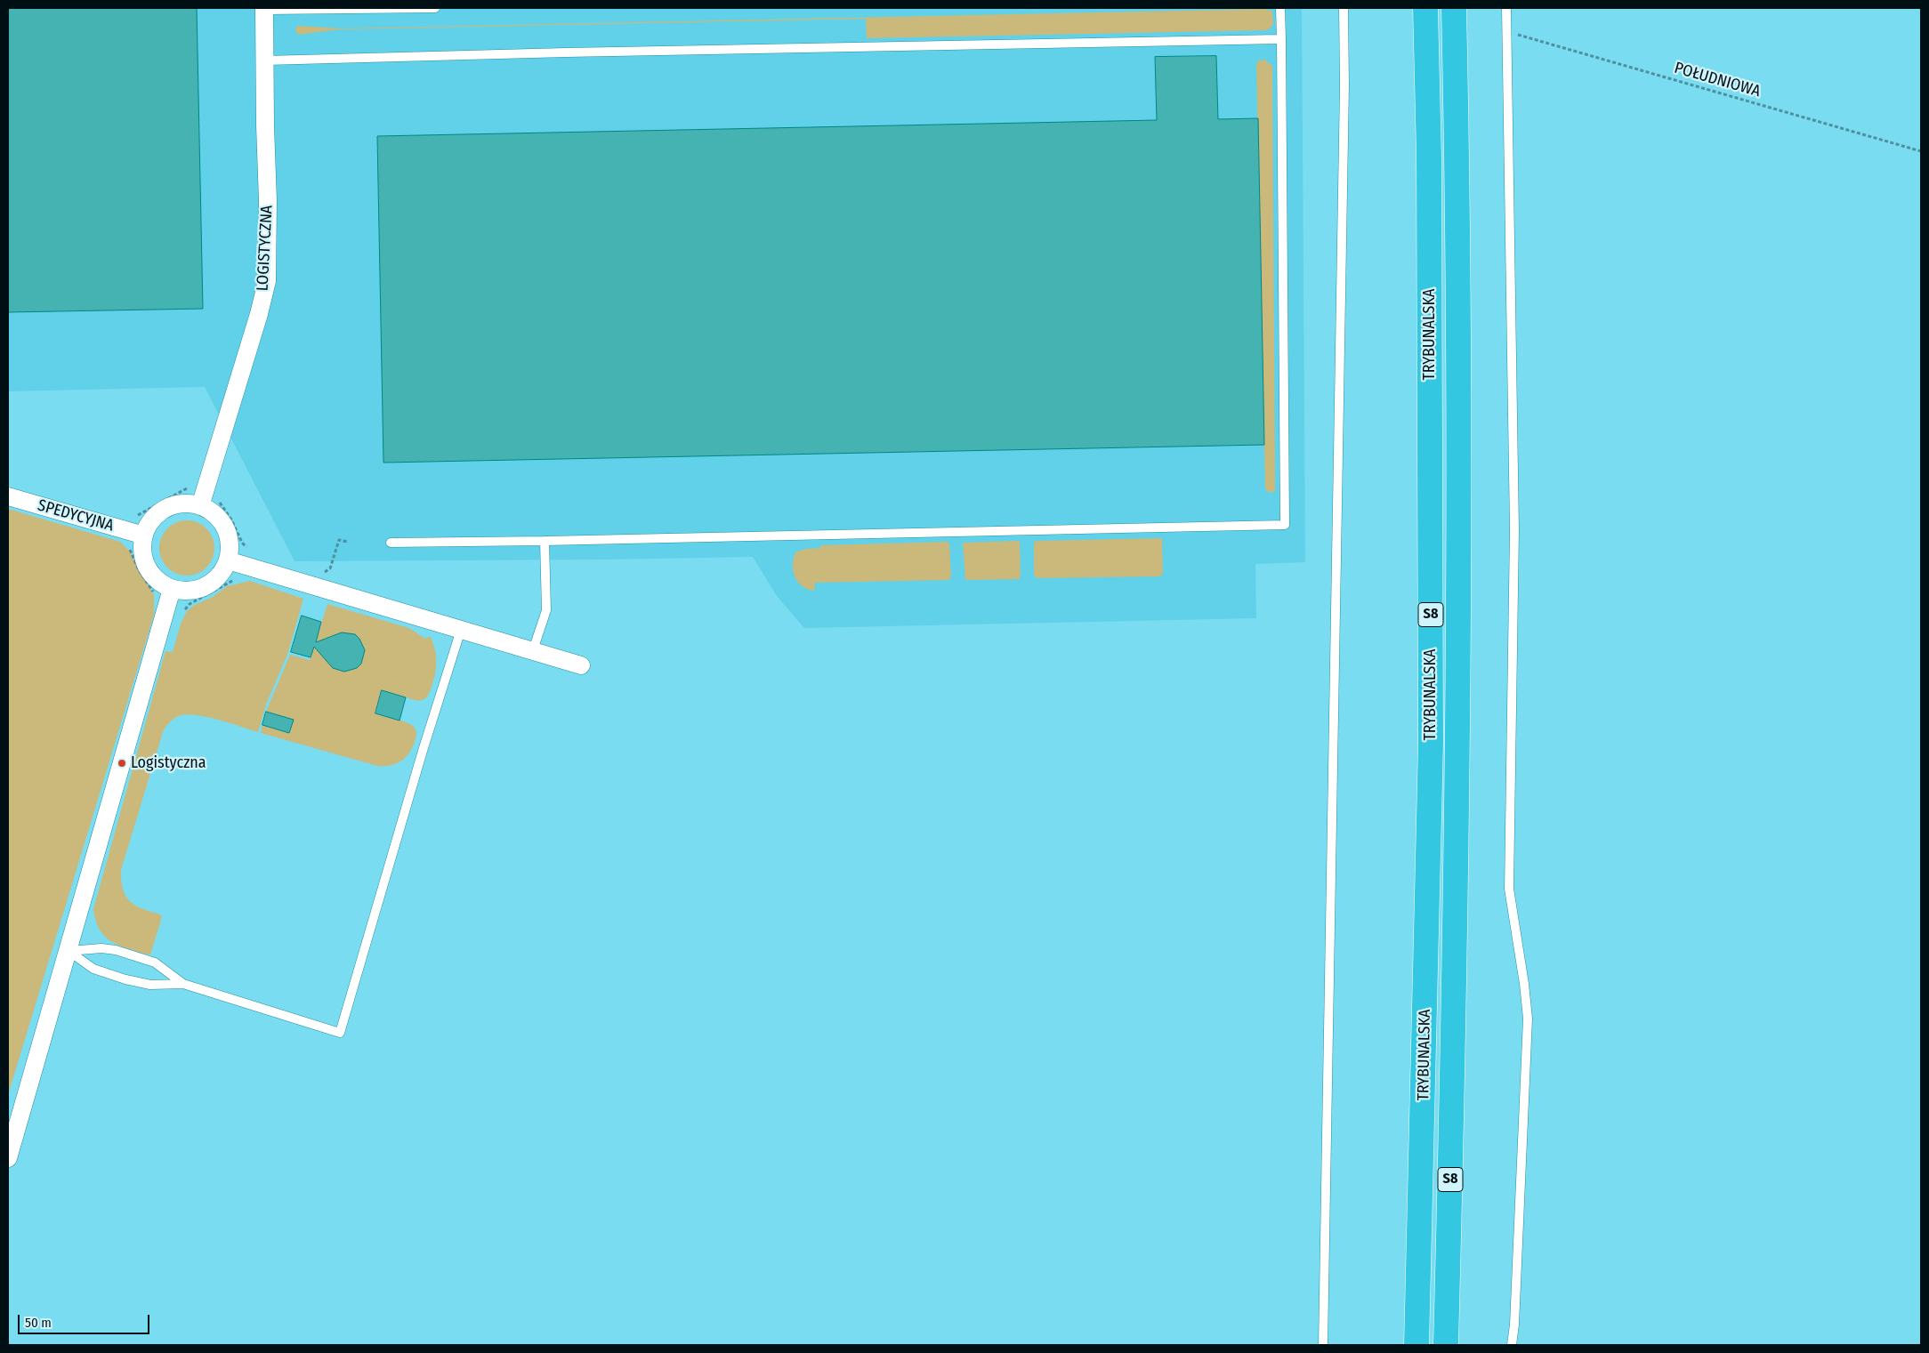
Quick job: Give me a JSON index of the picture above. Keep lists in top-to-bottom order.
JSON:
{
  "streets": {
    "highway": ["TRYBUNALSKA", "S8"],
    "street": ["LOGISTYCZNA", "SPEDYCYJNA"],
    "path": ["POŁUDNIOWA"]
  },
  "crossings": [
    ["LOGISTYCZNA", "SPEDYCYJNA"]
  ],
  "places": ["Logistyczna"],
  "scale_bar": "50 m"
}
